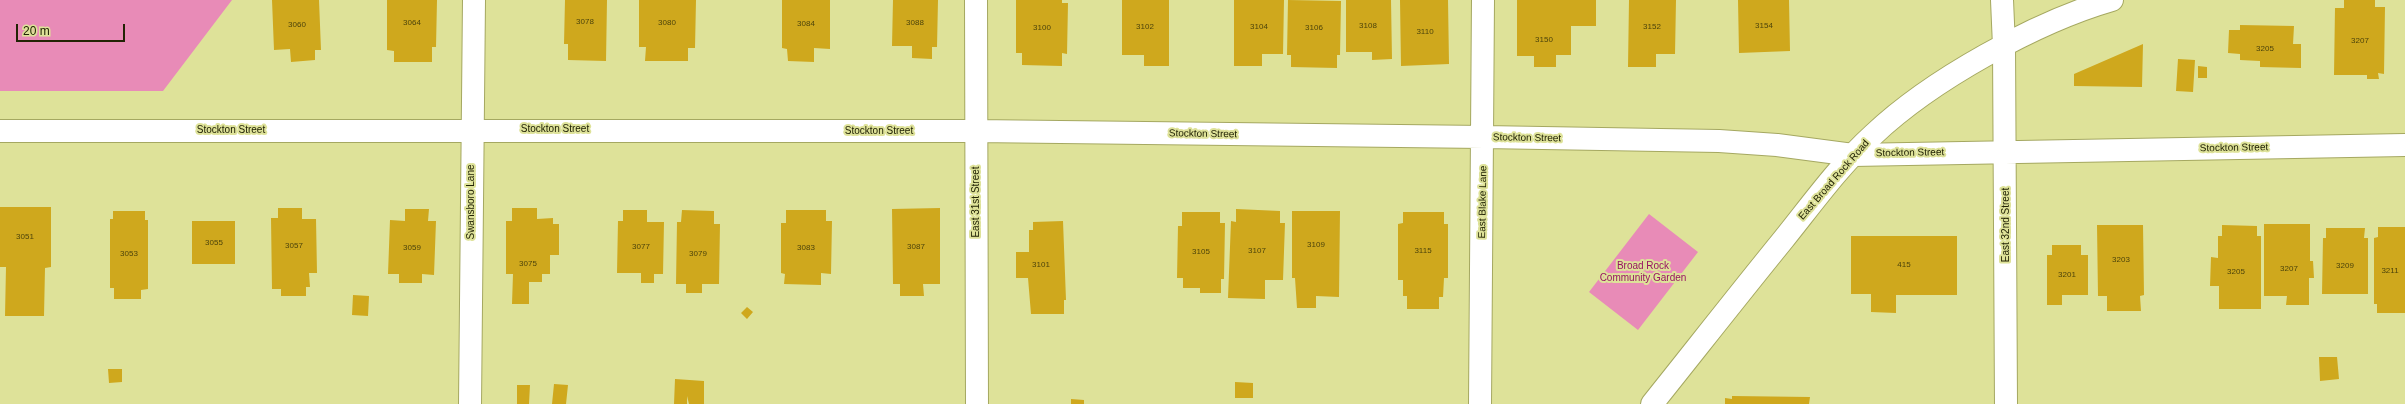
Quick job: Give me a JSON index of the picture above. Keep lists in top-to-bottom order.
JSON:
{
  "streets": {
    "street": [
      "Stockton Street",
      "East Broad Rock Road",
      "Swansboro Lane",
      "East 31st Street",
      "East Blake Lane",
      "East 32nd Street"
    ]
  },
  "crossings": [
    ["Stockton Street", "East Broad Rock Road"],
    ["Stockton Street", "Swansboro Lane"],
    ["Stockton Street", "East 31st Street"],
    ["Stockton Street", "East Blake Lane"],
    ["Stockton Street", "East 32nd Street"],
    ["East Broad Rock Road", "East 32nd Street"]
  ],
  "parks": ["Broad Rock Community Garden"],
  "house_numbers": [
    "3078",
    "3064",
    "3080",
    "3088",
    "3084",
    "3060",
    "3108",
    "3154",
    "3102",
    "3104",
    "3152",
    "3100",
    "3106",
    "3110",
    "3150",
    "3207",
    "3205",
    "3051",
    "3055",
    "3109",
    "3057",
    "3077",
    "3087",
    "3059",
    "3083",
    "3107",
    "3115",
    "3105",
    "3053",
    "3079",
    "3203",
    "3075",
    "3101",
    "415",
    "3209",
    "3207",
    "3211",
    "3205",
    "3201"
  ],
  "scale_bar": "20 m"
}
